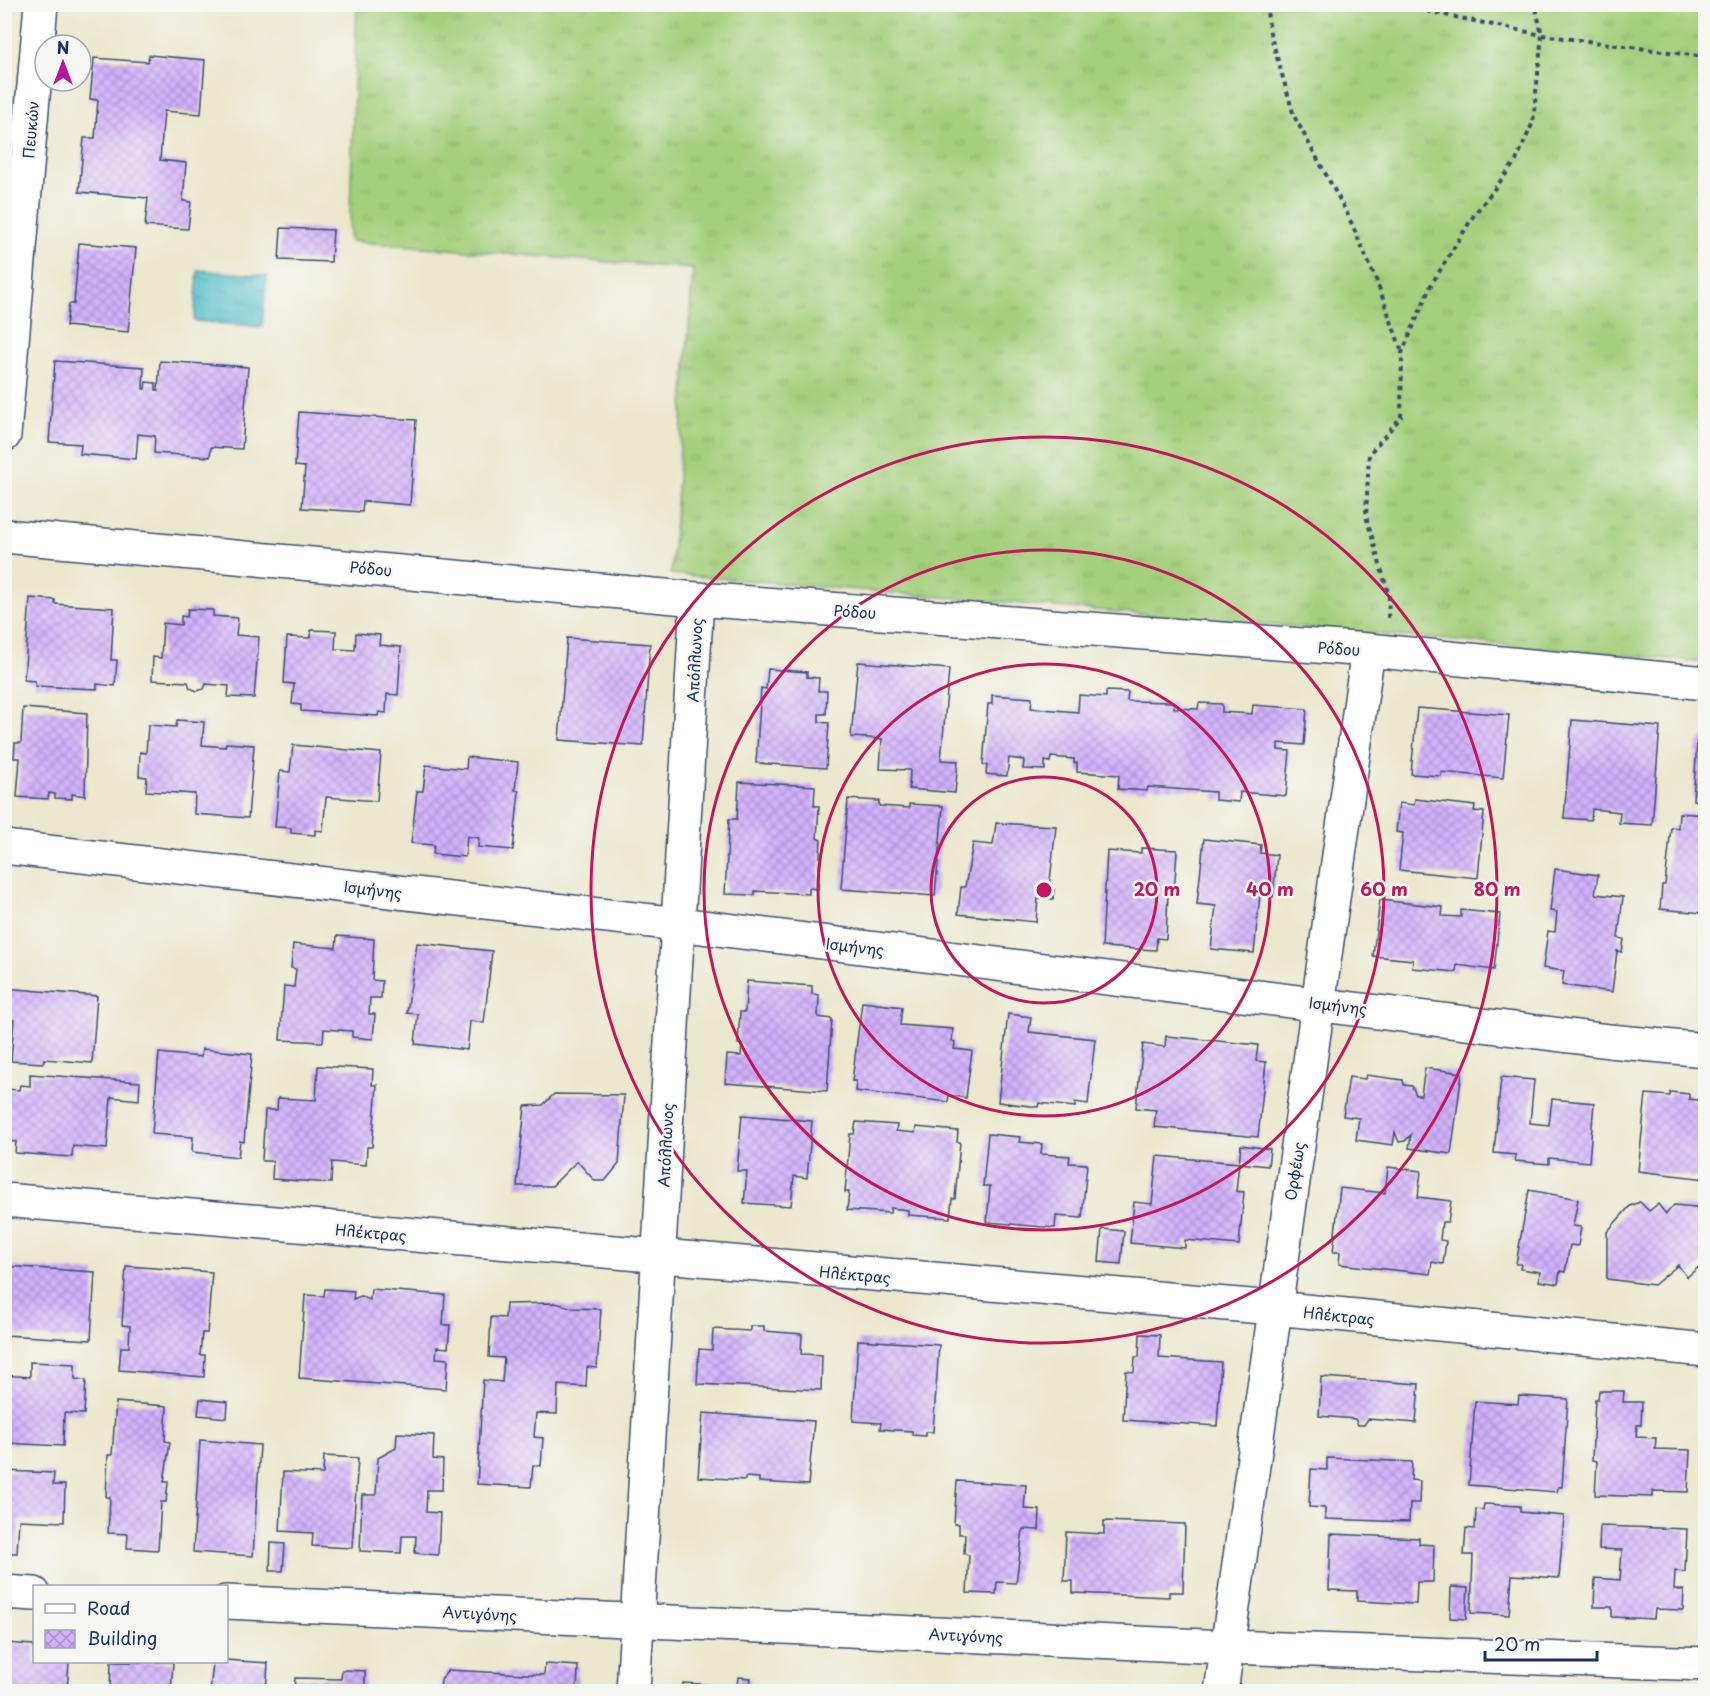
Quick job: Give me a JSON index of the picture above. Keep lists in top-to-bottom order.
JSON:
{
  "streets": {
    "street": [
      "Πευκών",
      "Ρόδου",
      "Απόλλωνος",
      "Ισμήνης",
      "Ορφέως",
      "Ηλέκτρας",
      "Αντιγόνης"
    ]
  },
  "crossings": [
    ["Ρόδου", "Απόλλωνος"],
    ["Ρόδου", "Ορφέως"],
    ["Απόλλωνος", "Ισμήνης"],
    ["Απόλλωνος", "Ηλέκτρας"],
    ["Απόλλωνος", "Αντιγόνης"],
    ["Ισμήνης", "Ορφέως"],
    ["Ορφέως", "Ηλέκτρας"],
    ["Ορφέως", "Αντιγόνης"]
  ],
  "legend": ["Road", "Building"],
  "scale_bar": "20 m",
  "north": "top",
  "rings": [
    "20 m",
    "40 m",
    "60 m",
    "80 m"
  ]
}
